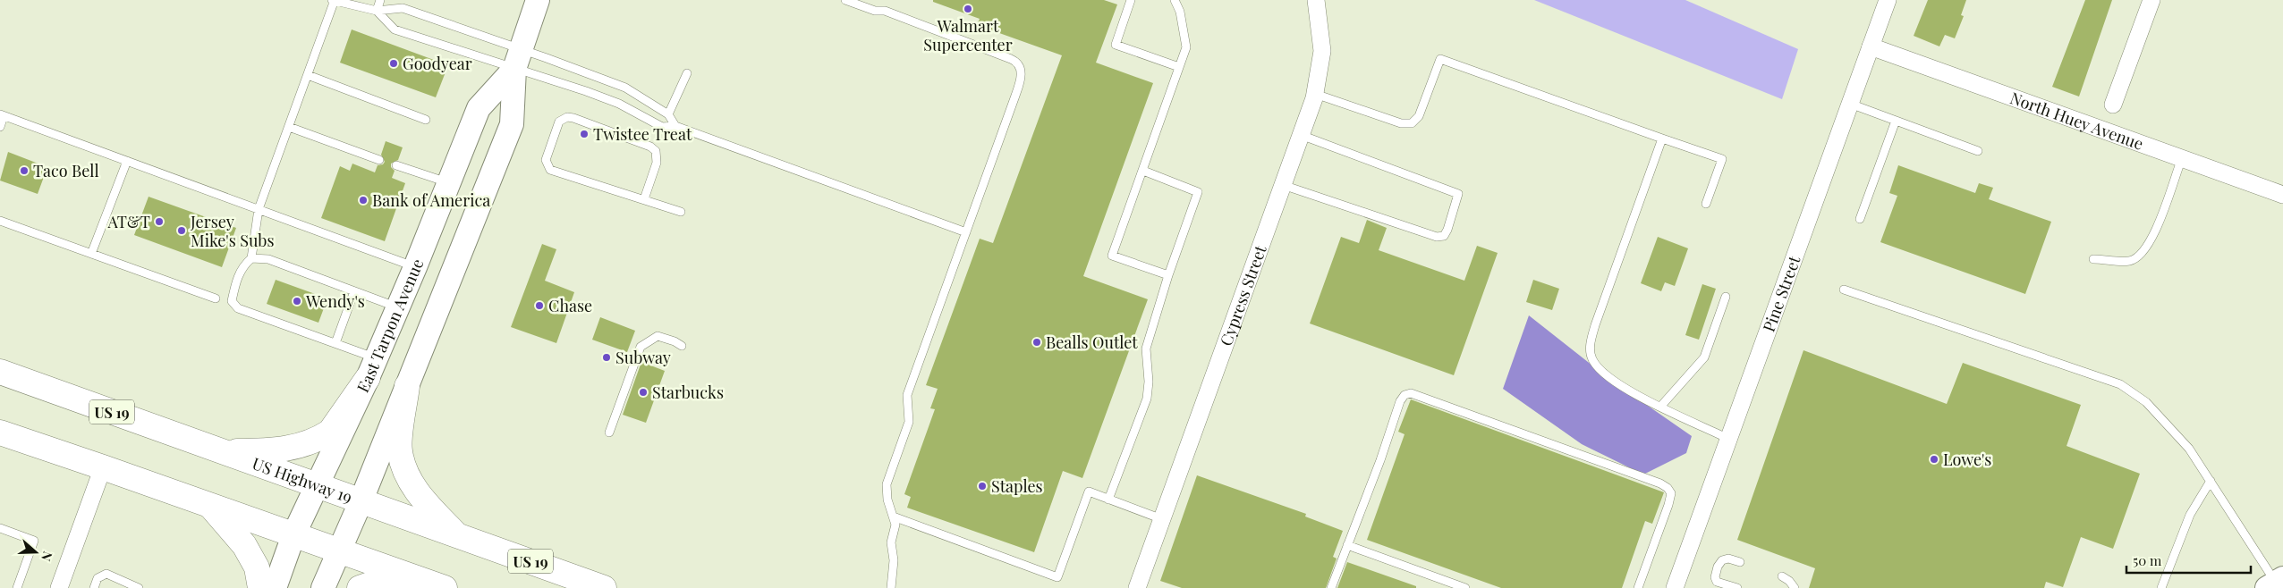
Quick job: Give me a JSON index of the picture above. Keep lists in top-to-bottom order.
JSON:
{
  "streets": {
    "highway": ["US 19", "US Highway 19"],
    "main road": ["East Tarpon Avenue"],
    "street": ["North Huey Avenue", "Pine Street", "Cypress Street"]
  },
  "crossings": [
    ["North Huey Avenue", "Pine Street"],
    ["East Tarpon Avenue", "US Highway 19"]
  ],
  "places": [
    "Walmart Supercenter",
    "Goodyear",
    "Twistee Treat",
    "Taco Bell",
    "Bank of America",
    "AT&T",
    "Jersey Mike's Subs",
    "Wendy's",
    "Chase",
    "Bealls Outlet",
    "Subway",
    "Starbucks",
    "Lowe's",
    "Staples"
  ],
  "scale_bar": "50 m",
  "north": "right"
}
